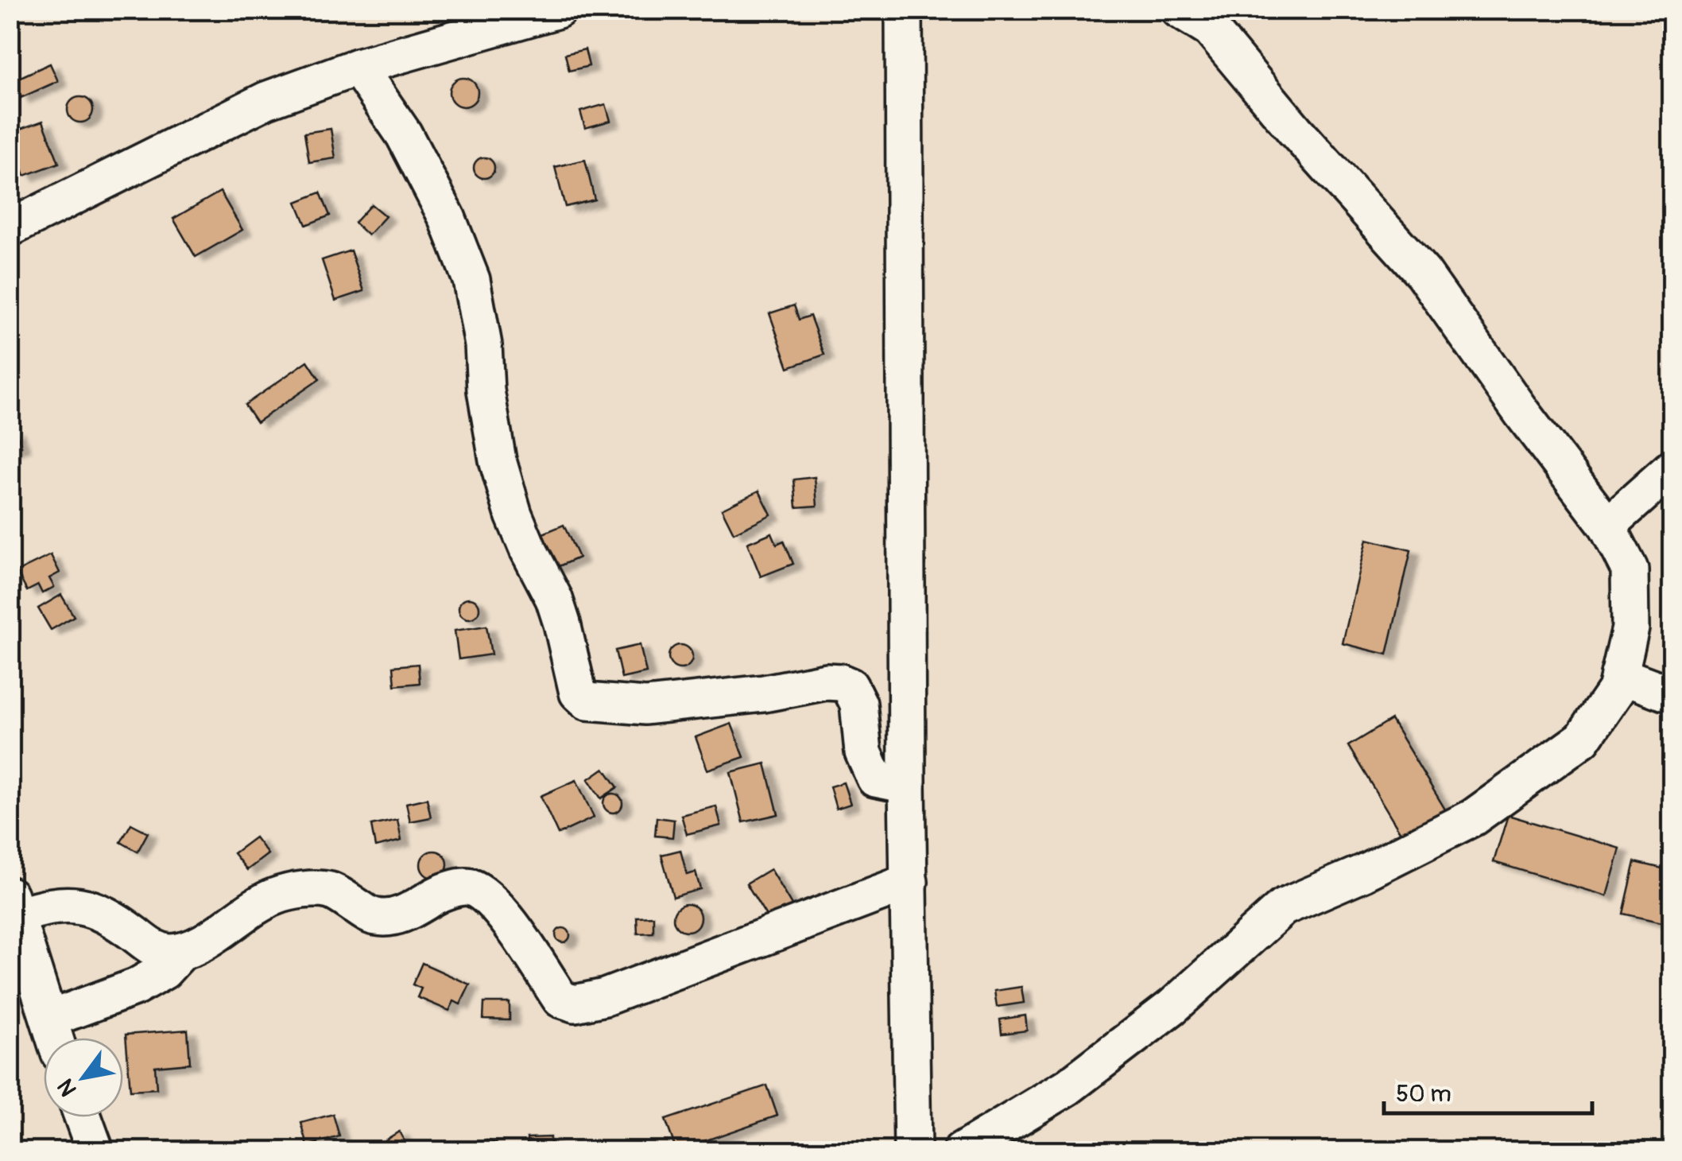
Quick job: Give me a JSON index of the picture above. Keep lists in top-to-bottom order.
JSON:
{
  "scale_bar": "50 m",
  "north": "bottom left"
}
